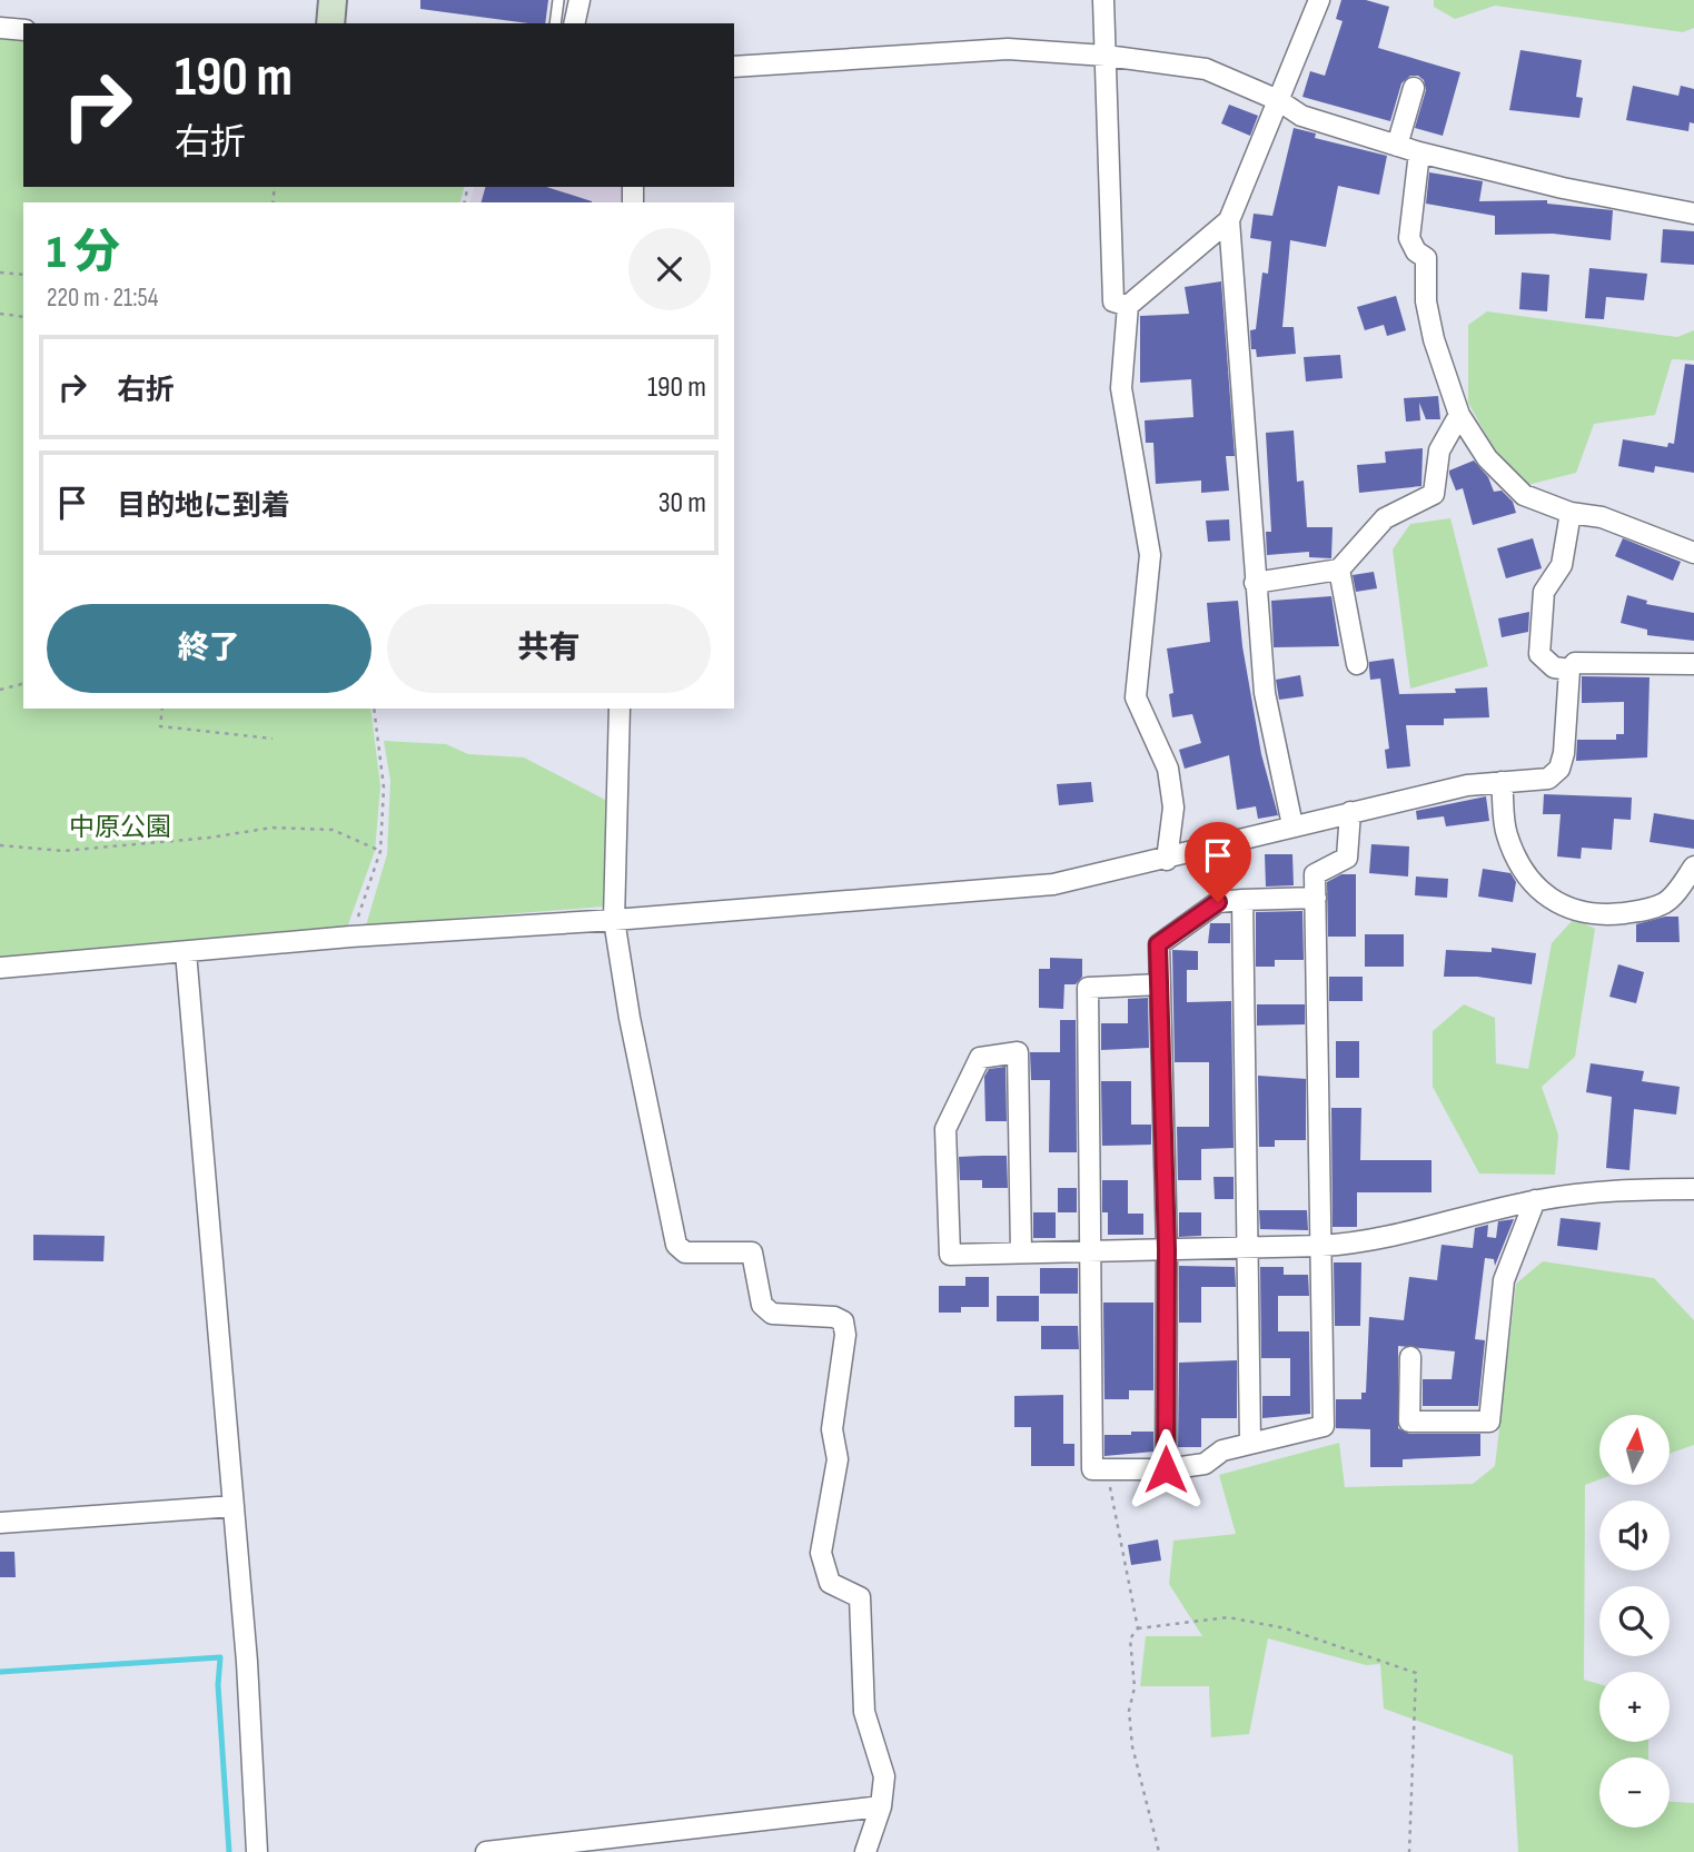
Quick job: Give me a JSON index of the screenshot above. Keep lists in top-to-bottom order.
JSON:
{
  "parks": ["中原公園"],
  "north": "top",
  "page": {
    "turn": ["190 m", "右折"],
    "heading": ["1 分", "220 m · 21:54"],
    "list": [
      {
        "name": "右折",
        "value": "190 m"
      },
      {
        "name": "目的地に到着",
        "value": "30 m"
      }
    ],
    "buttons": ["終了", "共有"],
    "map_buttons": ["+", "−"]
  }
}
